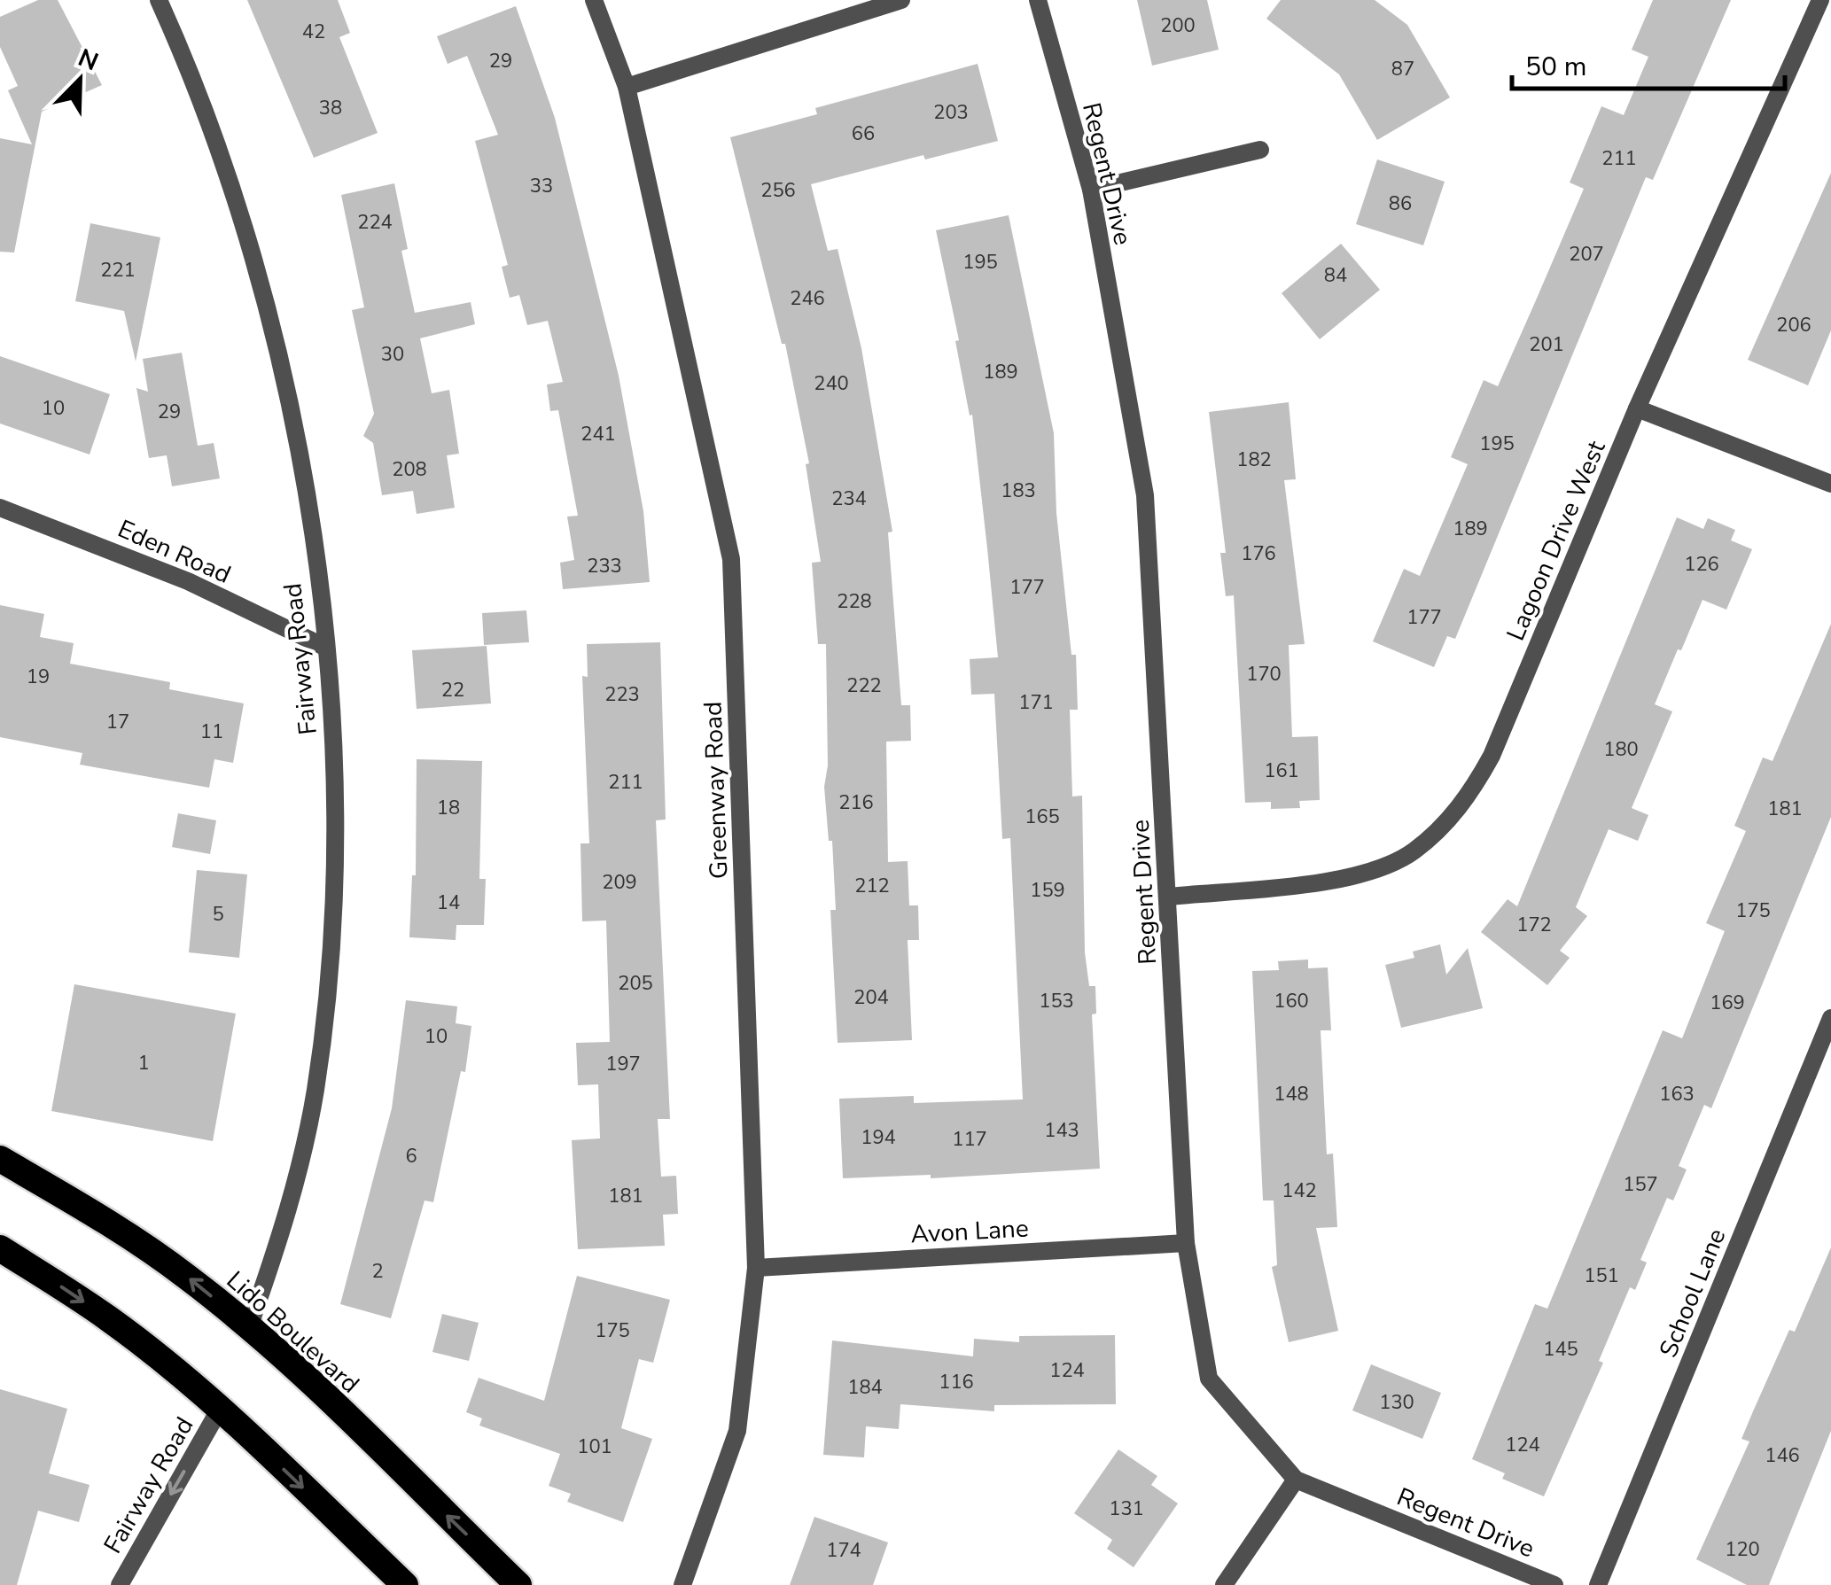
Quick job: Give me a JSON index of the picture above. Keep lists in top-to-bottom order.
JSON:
{
  "streets": {
    "highway": ["Lido Boulevard"],
    "street": [
      "Regent Drive",
      "Lagoon Drive West",
      "Eden Road",
      "Fairway Road",
      "Greenway Road",
      "Avon Lane",
      "School Lane"
    ]
  },
  "crossings": [
    ["Regent Drive", "Lagoon Drive West"],
    ["Regent Drive", "Avon Lane"],
    ["Eden Road", "Fairway Road"],
    ["Fairway Road", "Lido Boulevard"],
    ["Greenway Road", "Avon Lane"]
  ],
  "house_numbers": [
    "200",
    "42",
    "29",
    "87",
    "38",
    "203",
    "66",
    "211",
    "33",
    "256",
    "86",
    "224",
    "207",
    "195",
    "221",
    "84",
    "246",
    "206",
    "201",
    "30",
    "189",
    "240",
    "10",
    "29",
    "241",
    "195",
    "182",
    "208",
    "183",
    "234",
    "189",
    "176",
    "126",
    "233",
    "177",
    "228",
    "177",
    "170",
    "19",
    "222",
    "22",
    "223",
    "171",
    "17",
    "11",
    "180",
    "161",
    "211",
    "216",
    "18",
    "181",
    "165",
    "209",
    "212",
    "159",
    "14",
    "175",
    "5",
    "172",
    "205",
    "204",
    "153",
    "160",
    "169",
    "10",
    "1",
    "197",
    "148",
    "163",
    "143",
    "194",
    "117",
    "6",
    "157",
    "142",
    "181",
    "2",
    "151",
    "175",
    "145",
    "124",
    "116",
    "184",
    "130",
    "124",
    "101",
    "146",
    "131",
    "120",
    "174"
  ],
  "scale_bar": "50 m",
  "north": "top right"
}
